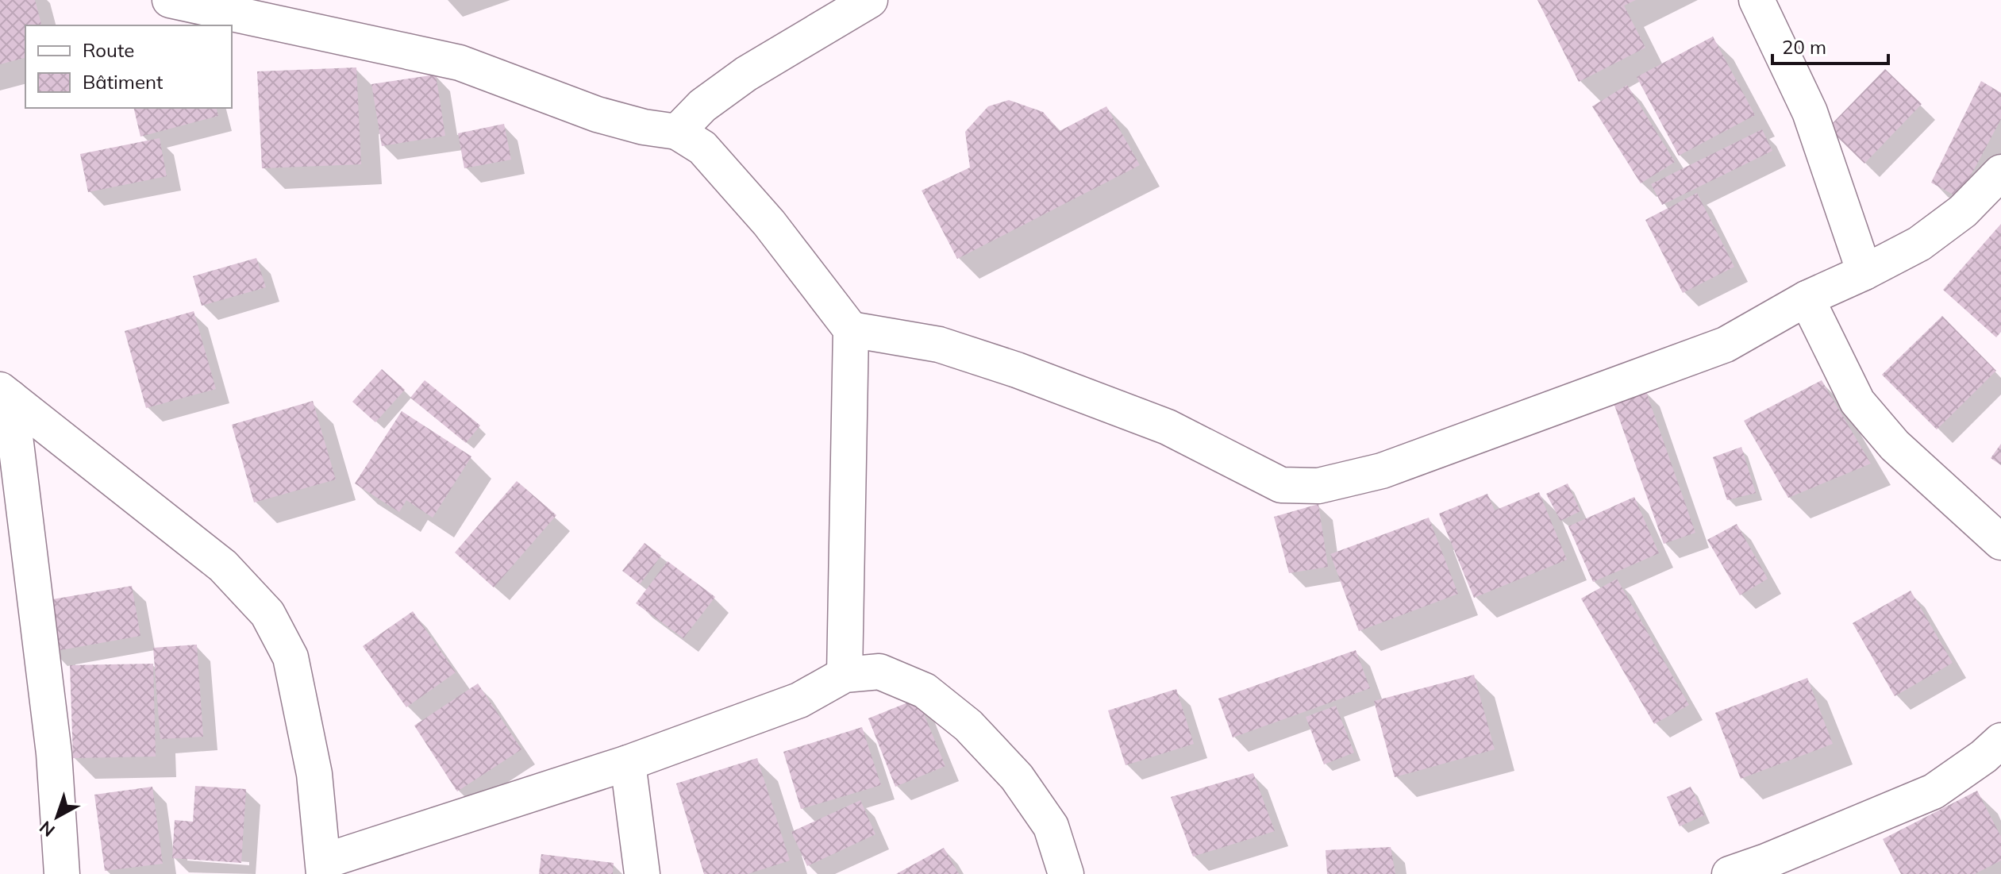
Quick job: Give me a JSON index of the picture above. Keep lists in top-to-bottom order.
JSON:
{
  "legend": ["Route", "Bâtiment"],
  "scale_bar": "20 m",
  "north": "bottom left"
}
